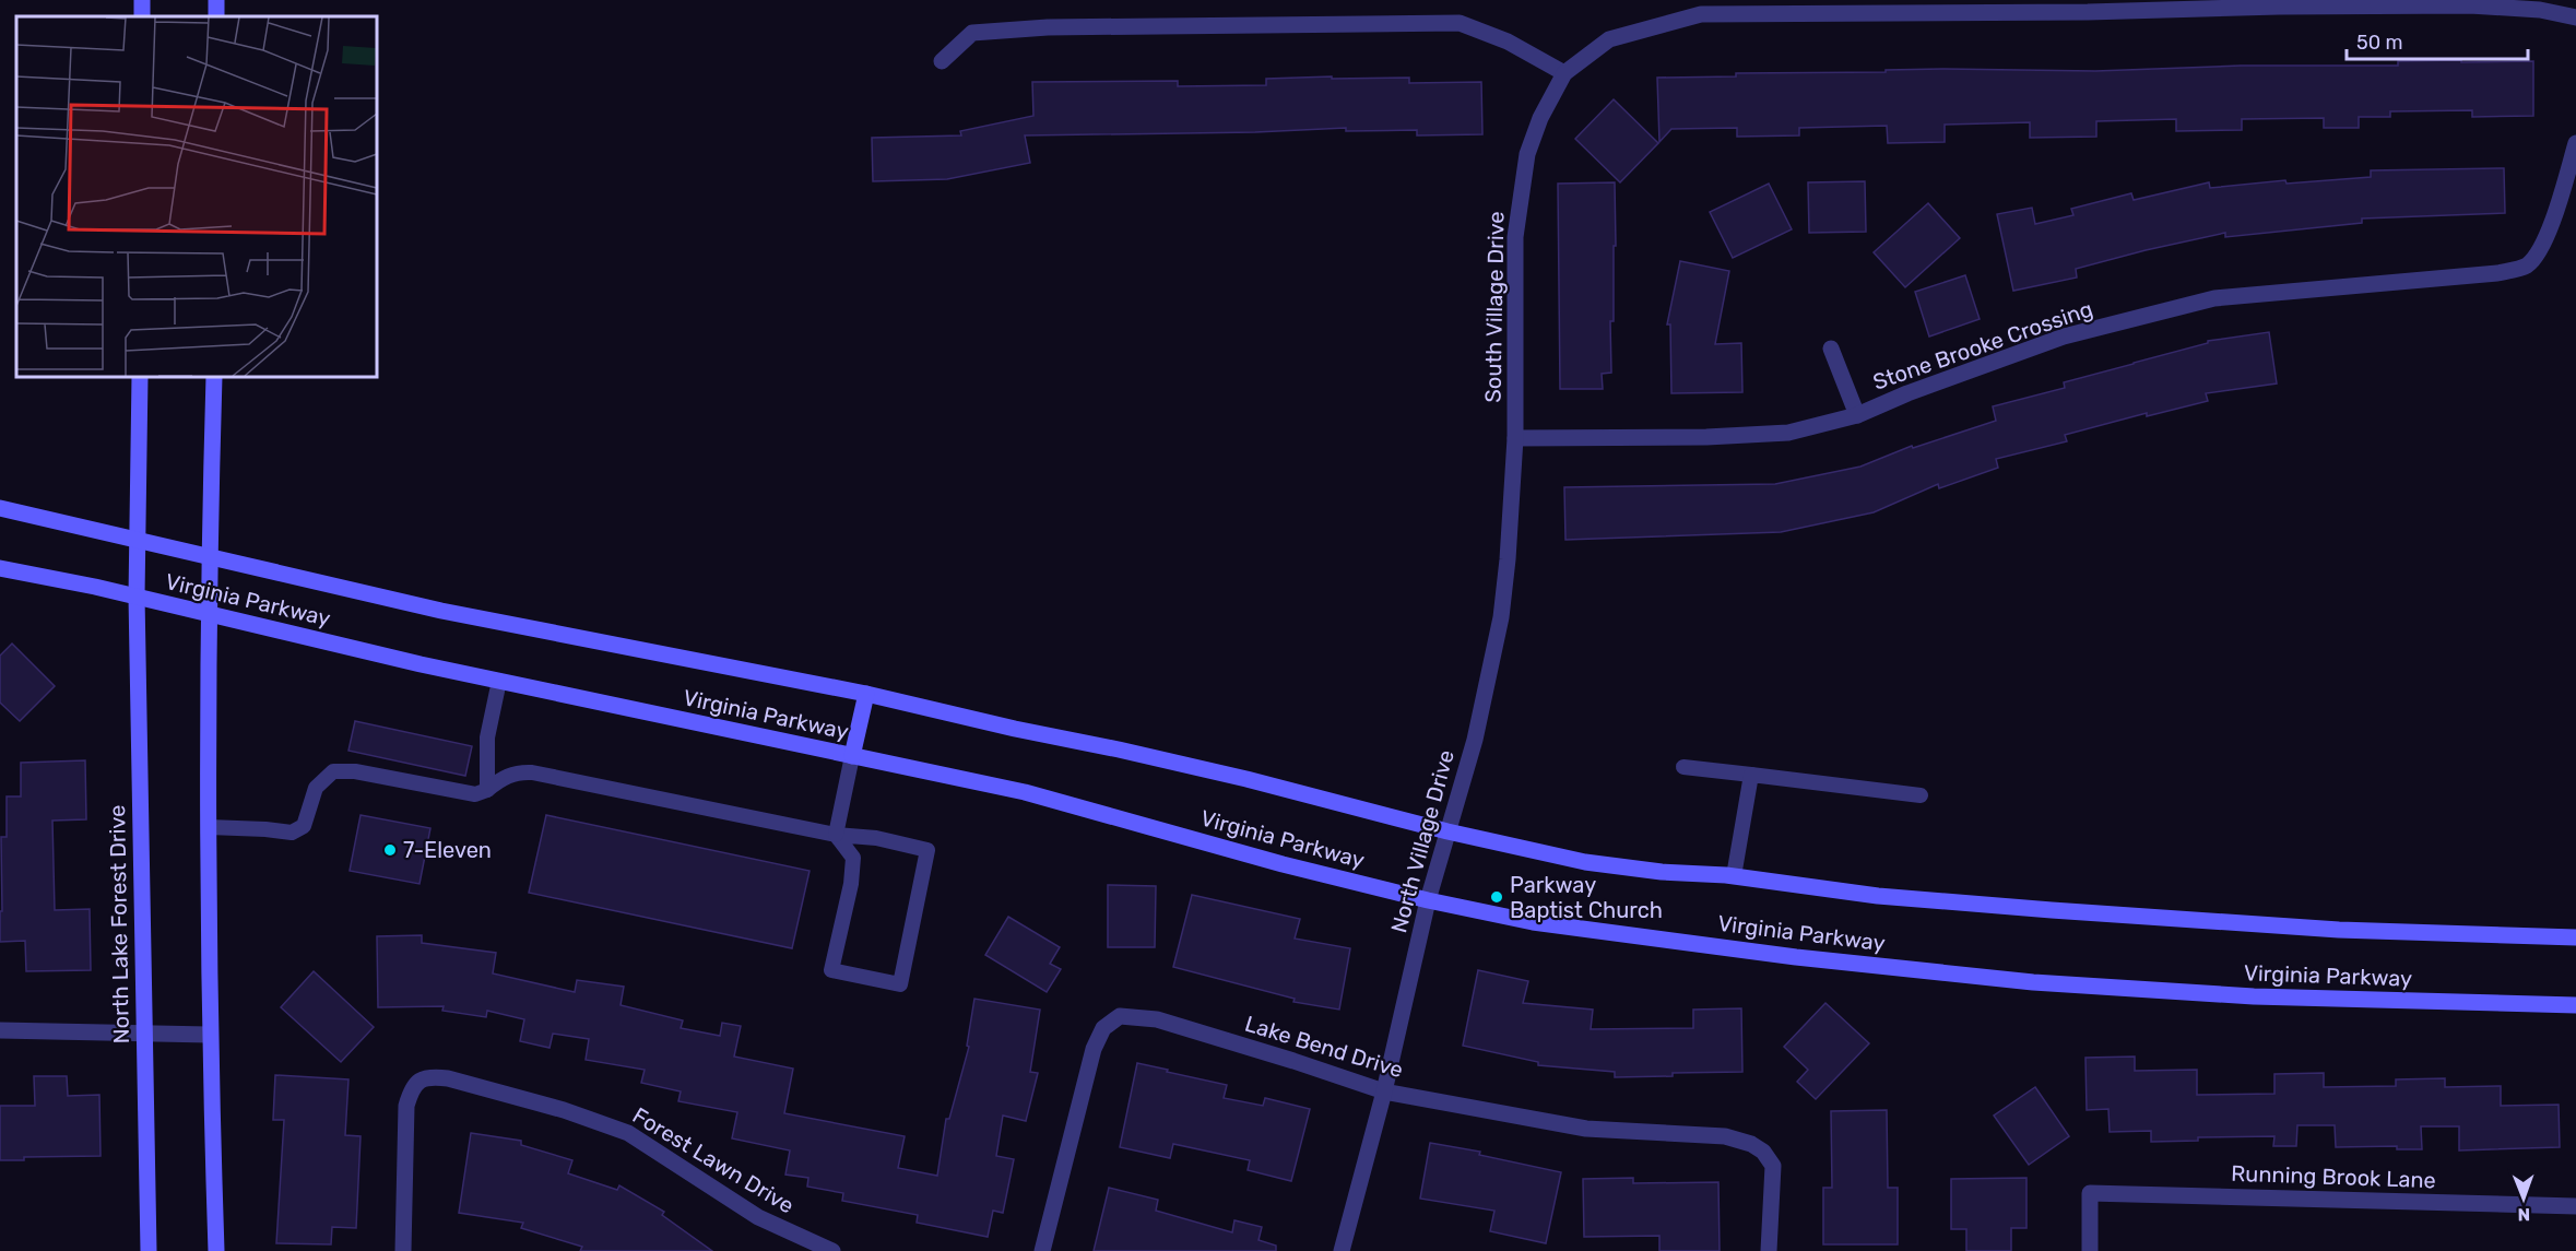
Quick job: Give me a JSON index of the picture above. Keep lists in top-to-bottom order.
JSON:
{
  "streets": {
    "main road": ["Virginia Parkway", "North Lake Forest Drive"],
    "street": [
      "South Village Drive",
      "Stone Brooke Crossing",
      "North Village Drive",
      "Lake Bend Drive",
      "Forest Lawn Drive",
      "Running Brook Lane"
    ]
  },
  "crossings": [
    ["South Village Drive", "Stone Brooke Crossing"],
    ["South Village Drive", "North Village Drive"],
    ["Stone Brooke Crossing", "North Village Drive"],
    ["Virginia Parkway", "North Village Drive"],
    ["Virginia Parkway", "North Lake Forest Drive"],
    ["North Village Drive", "Lake Bend Drive"]
  ],
  "places": ["7-Eleven", "Parkway Baptist Church"],
  "scale_bar": "50 m",
  "north": "bottom"
}
